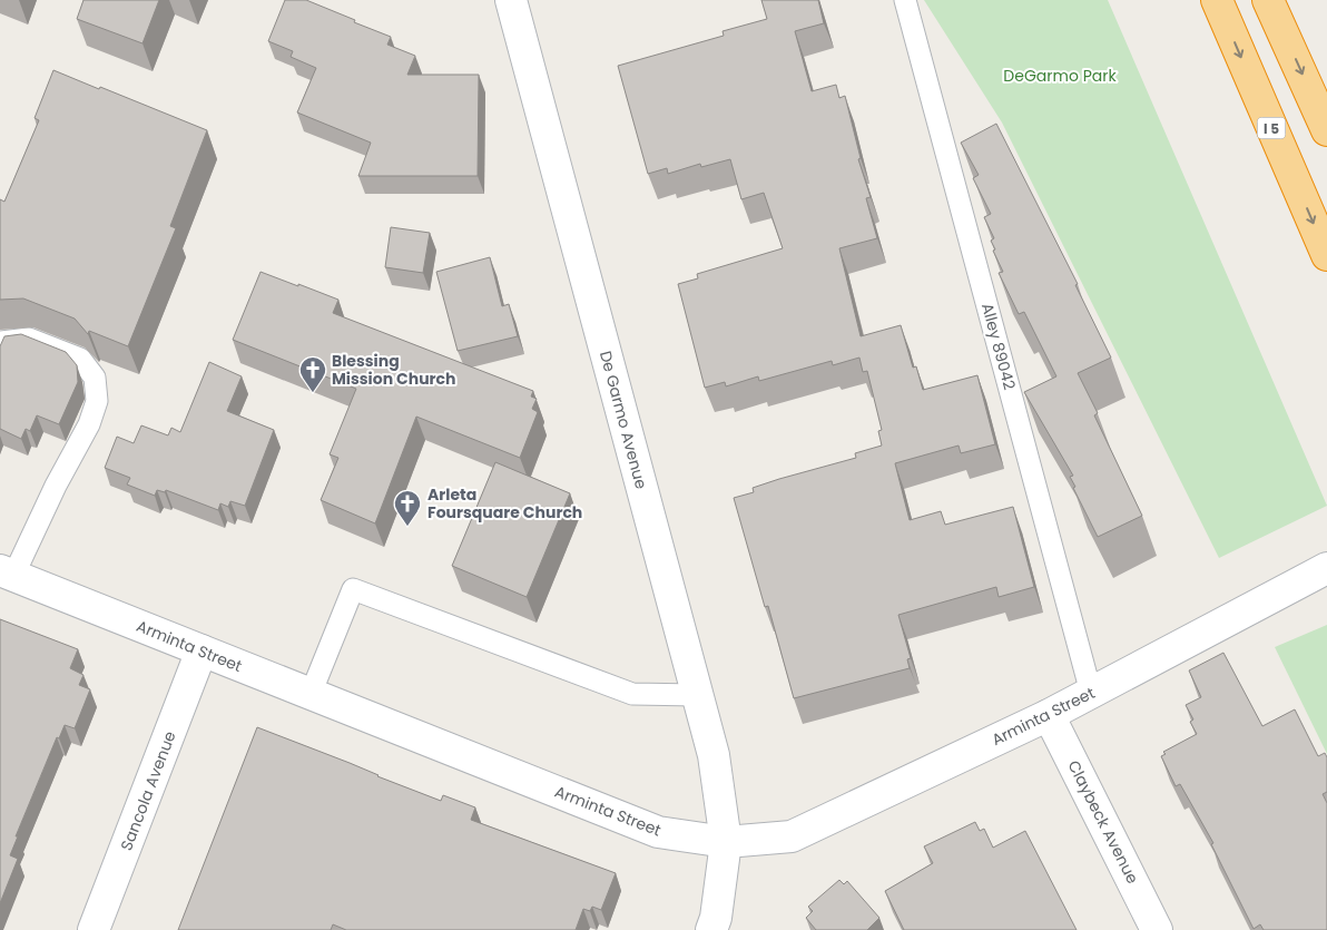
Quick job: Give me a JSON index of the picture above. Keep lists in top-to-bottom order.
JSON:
{
  "streets": {
    "highway": ["I 5"],
    "street": [
      "De Garmo Avenue",
      "Arminta Street",
      "Sancola Avenue",
      "Claybeck Avenue"
    ],
    "lane": ["Alley 89042"]
  },
  "crossings": [
    ["Alley 89042", "Arminta Street"],
    ["De Garmo Avenue", "Arminta Street"],
    ["Arminta Street", "Sancola Avenue"],
    ["Arminta Street", "Claybeck Avenue"]
  ],
  "parks": ["DeGarmo Park"],
  "places": {
    "church": ["Blessing Mission Church", "Arleta Foursquare Church"]
  }
}
